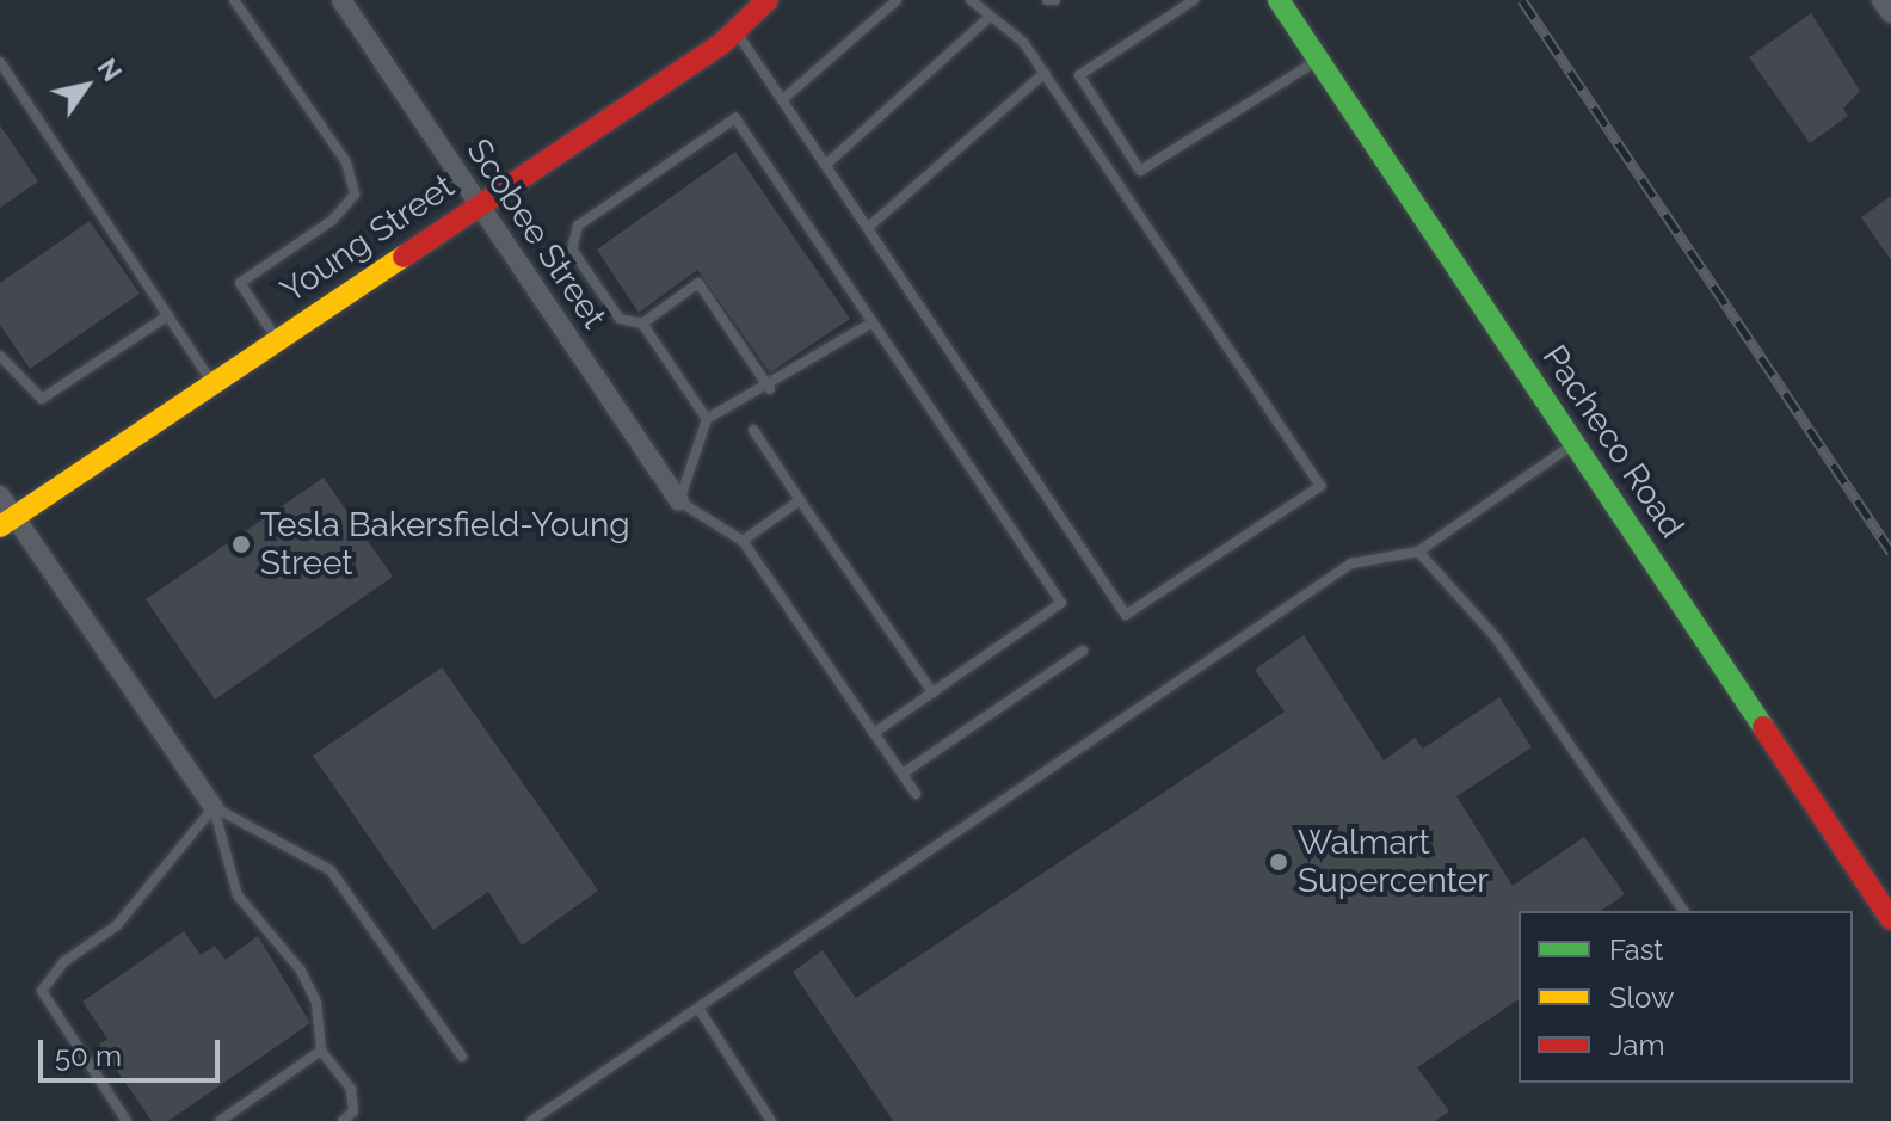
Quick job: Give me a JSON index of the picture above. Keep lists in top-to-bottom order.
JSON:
{
  "streets": {
    "street": ["Scobee Street", "Young Street", "Pacheco Road"]
  },
  "crossings": [
    ["Scobee Street", "Young Street"]
  ],
  "places": ["Tesla Bakersfield-Young Street", "Walmart Supercenter"],
  "legend": ["Fast", "Slow", "Jam"],
  "scale_bar": "50 m",
  "north": "top right"
}
